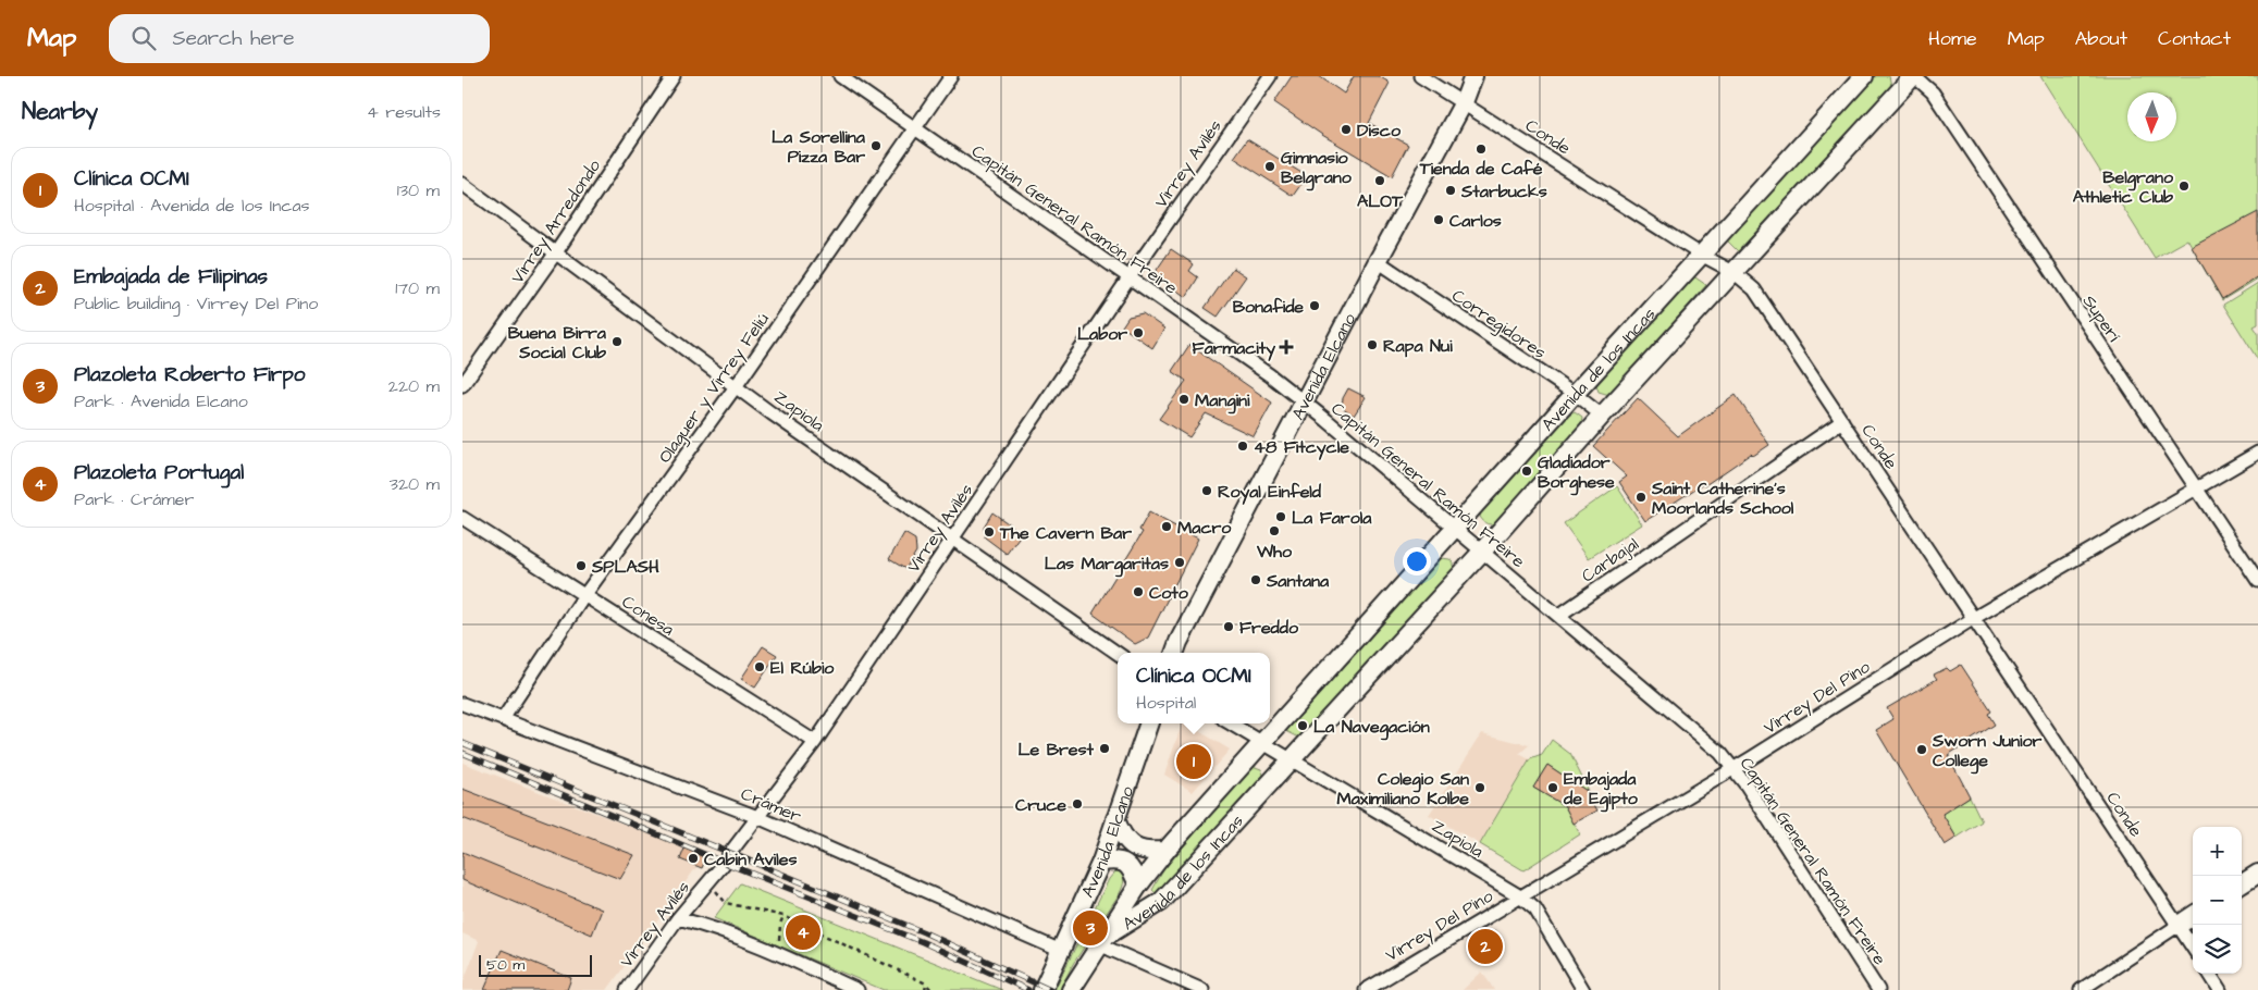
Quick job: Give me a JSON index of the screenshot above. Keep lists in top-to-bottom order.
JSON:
{
  "streets": {
    "main road": ["Avenida Elcano", "Avenida de los Incas"],
    "street": [
      "Conde",
      "Virrey Avilés",
      "Capitán General Ramón Freire",
      "Virrey Arredondo",
      "Superí",
      "Corregidores",
      "Olaguer y Virrey Feliú",
      "Zapiola",
      "Carbajal",
      "Conesa",
      "Virrey Del Pino",
      "Crámer"
    ]
  },
  "crossings": [
    ["Conde", "Avenida Elcano"],
    ["Conde", "Avenida de los Incas"],
    ["Conde", "Carbajal"],
    ["Conde", "Virrey Del Pino"],
    ["Virrey Avilés", "Capitán General Ramón Freire"],
    ["Virrey Avilés", "Zapiola"],
    ["Virrey Avilés", "Conesa"],
    ["Virrey Avilés", "Crámer"],
    ["Capitán General Ramón Freire", "Avenida Elcano"],
    ["Capitán General Ramón Freire", "Avenida de los Incas"],
    ["Capitán General Ramón Freire", "Olaguer y Virrey Feliú"],
    ["Capitán General Ramón Freire", "Carbajal"],
    ["Capitán General Ramón Freire", "Virrey Del Pino"],
    ["Virrey Arredondo", "Zapiola"],
    ["Superí", "Avenida de los Incas"],
    ["Superí", "Virrey Del Pino"],
    ["Corregidores", "Avenida Elcano"],
    ["Corregidores", "Avenida de los Incas"],
    ["Avenida Elcano", "Crámer"],
    ["Avenida de los Incas", "Zapiola"],
    ["Olaguer y Virrey Feliú", "Zapiola"],
    ["Olaguer y Virrey Feliú", "Conesa"],
    ["Olaguer y Virrey Feliú", "Crámer"],
    ["Zapiola", "Virrey Del Pino"]
  ],
  "places": {
    "other": [
      "Disco",
      "La Sorellina Pizza Bar",
      "Tienda de Café",
      "Gimnasio Belgrano",
      "ALOT",
      "Belgrano Athletic Club",
      "Starbucks",
      "Carlos",
      "Bonafide",
      "Labor",
      "Buena Birra Social Club",
      "Rapa Nui",
      "Mangini",
      "48 Fitcycle",
      "Gladiador Borghese",
      "Royal Einfeld",
      "Saint Catherine’s Moorlands School",
      "La Farola",
      "Macro",
      "Who",
      "The Cavern Bar",
      "Las Margaritas",
      "SPLASH",
      "Santana",
      "Coto",
      "Freddo",
      "El Rúbio",
      "La Navegación",
      "Le Brest",
      "Sworn Junior College",
      "Colegio San Maximiliano Kolbe",
      "Embajada de Egipto",
      "Cruce",
      "Cabin Aviles"
    ],
    "health": ["Farmacity"]
  },
  "scale_bar": "50 m",
  "north": "bottom",
  "page": {
    "header": "Map",
    "search": "Search here",
    "nav": [
      "Home",
      "Map",
      "About",
      "Contact"
    ],
    "heading": ["Nearby", "4 results"],
    "list": [
      {
        "mark": "1",
        "name": "Clínica OCMI",
        "note": "Hospital · Avenida de los Incas",
        "value": "130 m"
      },
      {
        "mark": "2",
        "name": "Embajada de Filipinas",
        "note": "Public building · Virrey Del Pino",
        "value": "170 m"
      },
      {
        "mark": "3",
        "name": "Plazoleta Roberto Firpo",
        "note": "Park · Avenida Elcano",
        "value": "220 m"
      },
      {
        "mark": "4",
        "name": "Plazoleta Portugal",
        "note": "Park · Crámer",
        "value": "320 m"
      }
    ],
    "popup": ["Clínica OCMI", "Hospital"],
    "pins": [
      "1",
      "3",
      "4",
      "2"
    ],
    "map_buttons": ["+", "−"],
    "scale": "50 m"
  }
}
